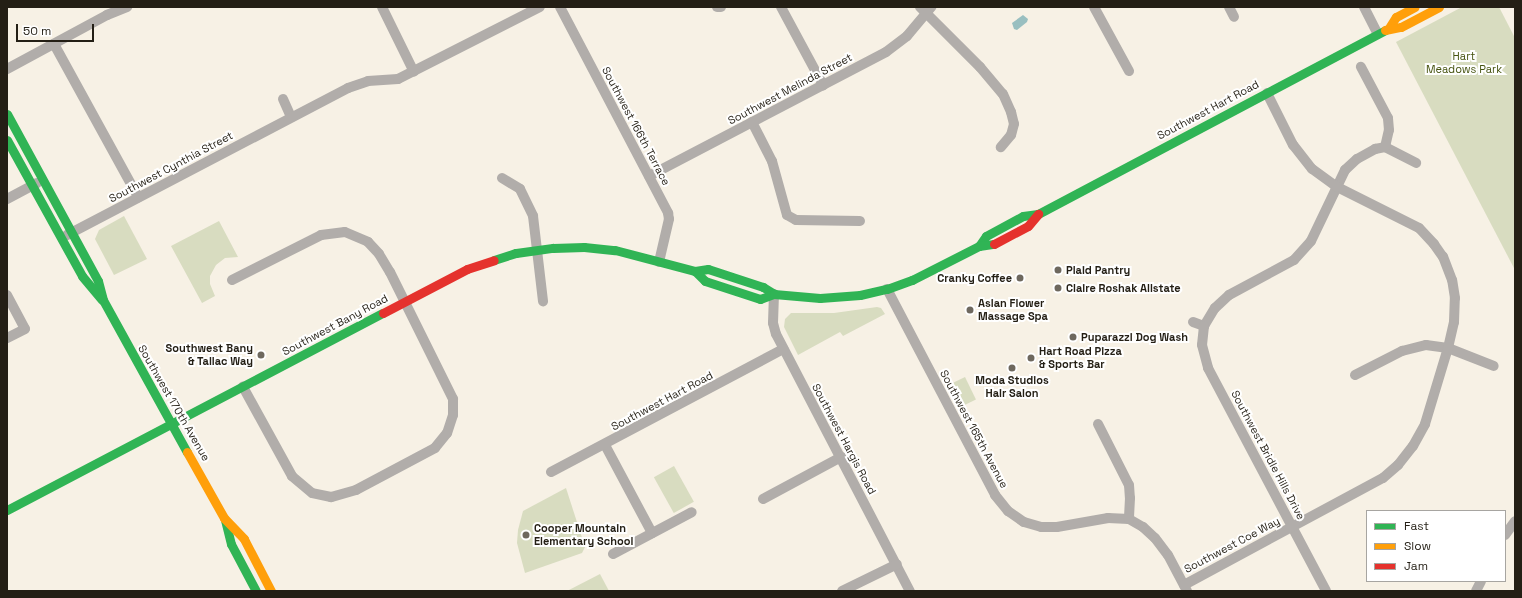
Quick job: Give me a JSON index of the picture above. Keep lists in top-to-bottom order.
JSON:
{
  "streets": {
    "main road": ["Southwest Hart Road", "Southwest Bany Road", "Southwest 170th Avenue"],
    "street": [
      "Southwest Melinda Street",
      "Southwest 166th Terrace",
      "Southwest Cynthia Street",
      "Southwest 165th Avenue",
      "Southwest Hargis Road",
      "Southwest Bridle Hills Drive",
      "Southwest Coe Way"
    ]
  },
  "crossings": [
    ["Southwest Melinda Street", "Southwest 166th Terrace"],
    ["Southwest Hart Road", "Southwest Bany Road"],
    ["Southwest Hart Road", "Southwest 165th Avenue"],
    ["Southwest Hart Road", "Southwest Hargis Road"],
    ["Southwest Hart Road", "Southwest Coe Way"],
    ["Southwest 166th Terrace", "Southwest Bany Road"],
    ["Southwest Cynthia Street", "Southwest 170th Avenue"],
    ["Southwest Bany Road", "Southwest 170th Avenue"],
    ["Southwest Bany Road", "Southwest 165th Avenue"],
    ["Southwest Bany Road", "Southwest Hargis Road"],
    ["Southwest 165th Avenue", "Southwest Coe Way"],
    ["Southwest Bridle Hills Drive", "Southwest Coe Way"]
  ],
  "parks": ["Hart Meadows Park"],
  "places": [
    "Plaid Pantry",
    "Cranky Coffee",
    "Claire Roshak Allstate",
    "Asian Flower Massage Spa",
    "Puparazzi Dog Wash",
    "Southwest Bany & Tallac Way",
    "Hart Road Pizza & Sports Bar",
    "Moda Studios Hair Salon",
    "Cooper Mountain Elementary School"
  ],
  "legend": ["Fast", "Slow", "Jam"],
  "scale_bar": "50 m"
}
